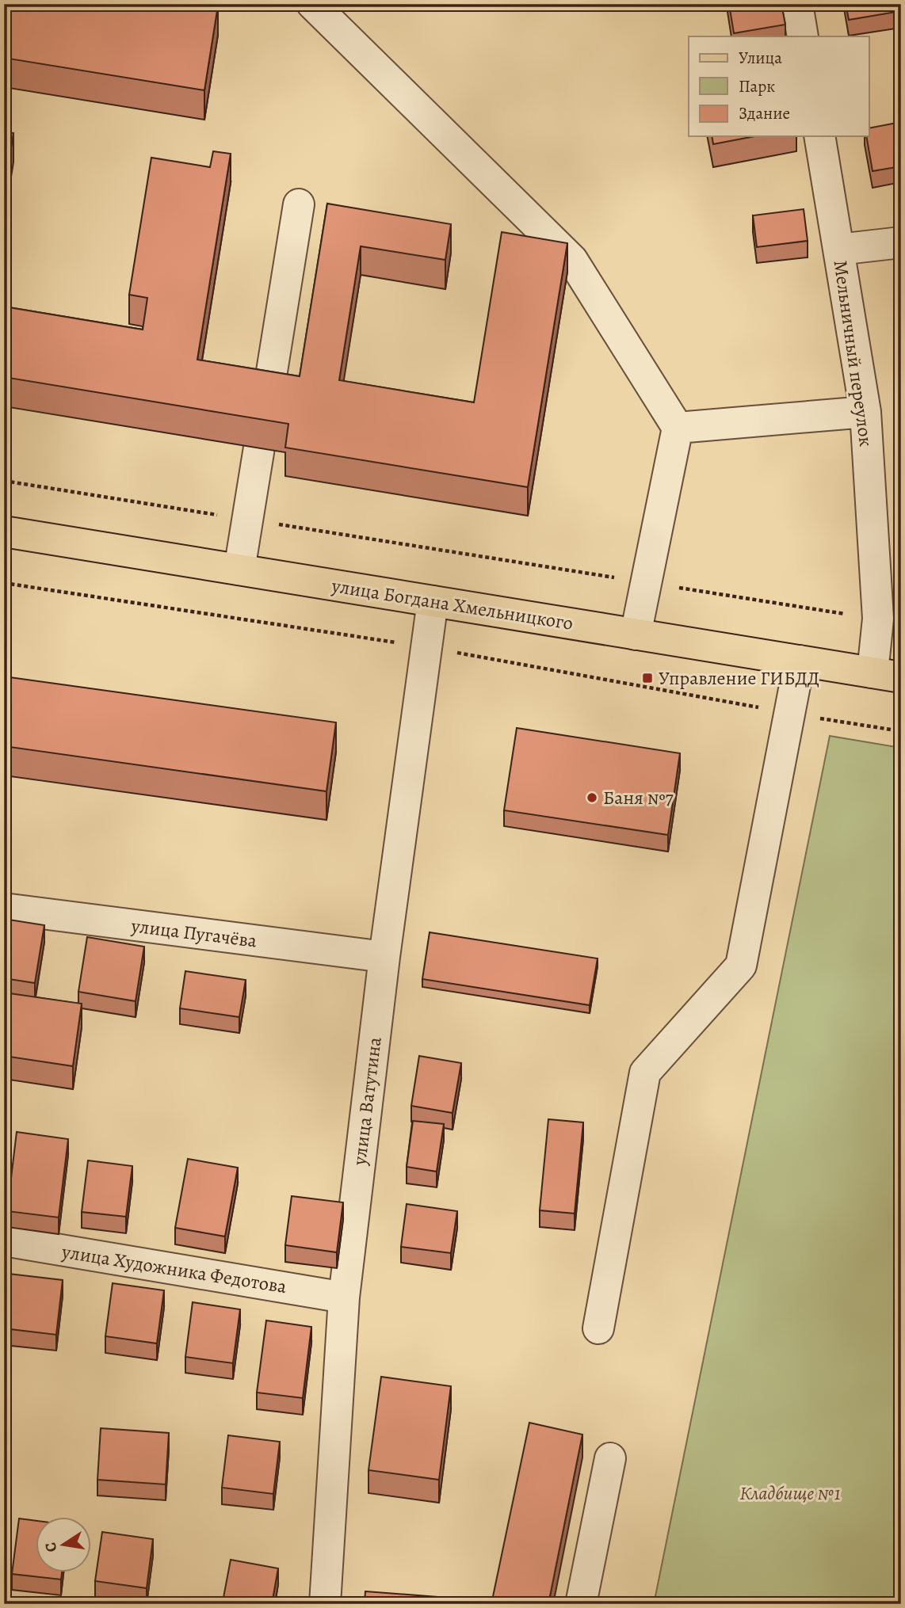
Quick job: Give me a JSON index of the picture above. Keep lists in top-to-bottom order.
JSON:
{
  "streets": {
    "main road": ["улица Богдана Хмельницкого"],
    "street": [
      "Мельничный переулок",
      "улица Пугачёва",
      "улица Ватутина",
      "улица Художника Федотова"
    ]
  },
  "crossings": [
    ["Мельничный переулок", "улица Богдана Хмельницкого"],
    ["улица Богдана Хмельницкого", "улица Ватутина"],
    ["улица Пугачёва", "улица Ватутина"],
    ["улица Ватутина", "улица Художника Федотова"]
  ],
  "parks": ["Кладбище №1"],
  "places": {
    "transit": ["Управление ГИБДД"],
    "other": ["Баня №7"]
  },
  "legend": ["Улица", "Парк", "Здание"],
  "north": "left"
}
